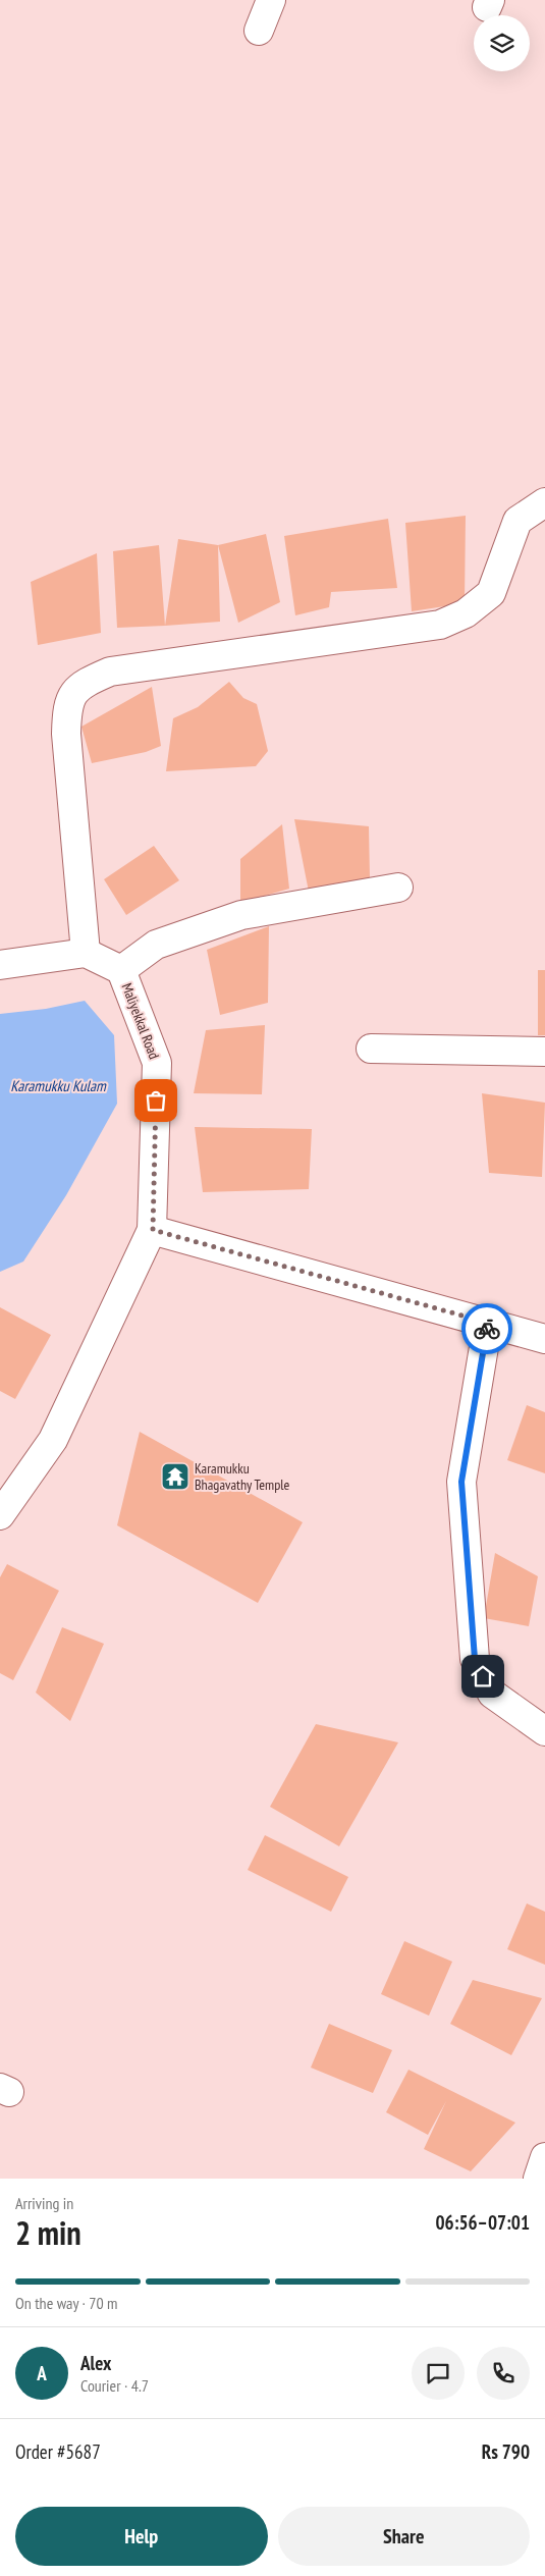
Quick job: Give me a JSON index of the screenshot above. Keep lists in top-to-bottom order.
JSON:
{
  "streets": {
    "street": ["Maliyekkal Road"]
  },
  "water": ["Karamukku Kulam"],
  "places": {
    "temple": ["Karamukku Bhagavathy Temple"]
  },
  "page": {
    "heading": ["2 min", "Arriving in", "06:56–07:01"],
    "panel": [
      "Alex",
      "Courier · 4.7",
      "Order #5687",
      "Rs 790"
    ],
    "bar": "On the way · 70 m",
    "round": "A",
    "buttons": ["Help", "Share"]
  }
}
